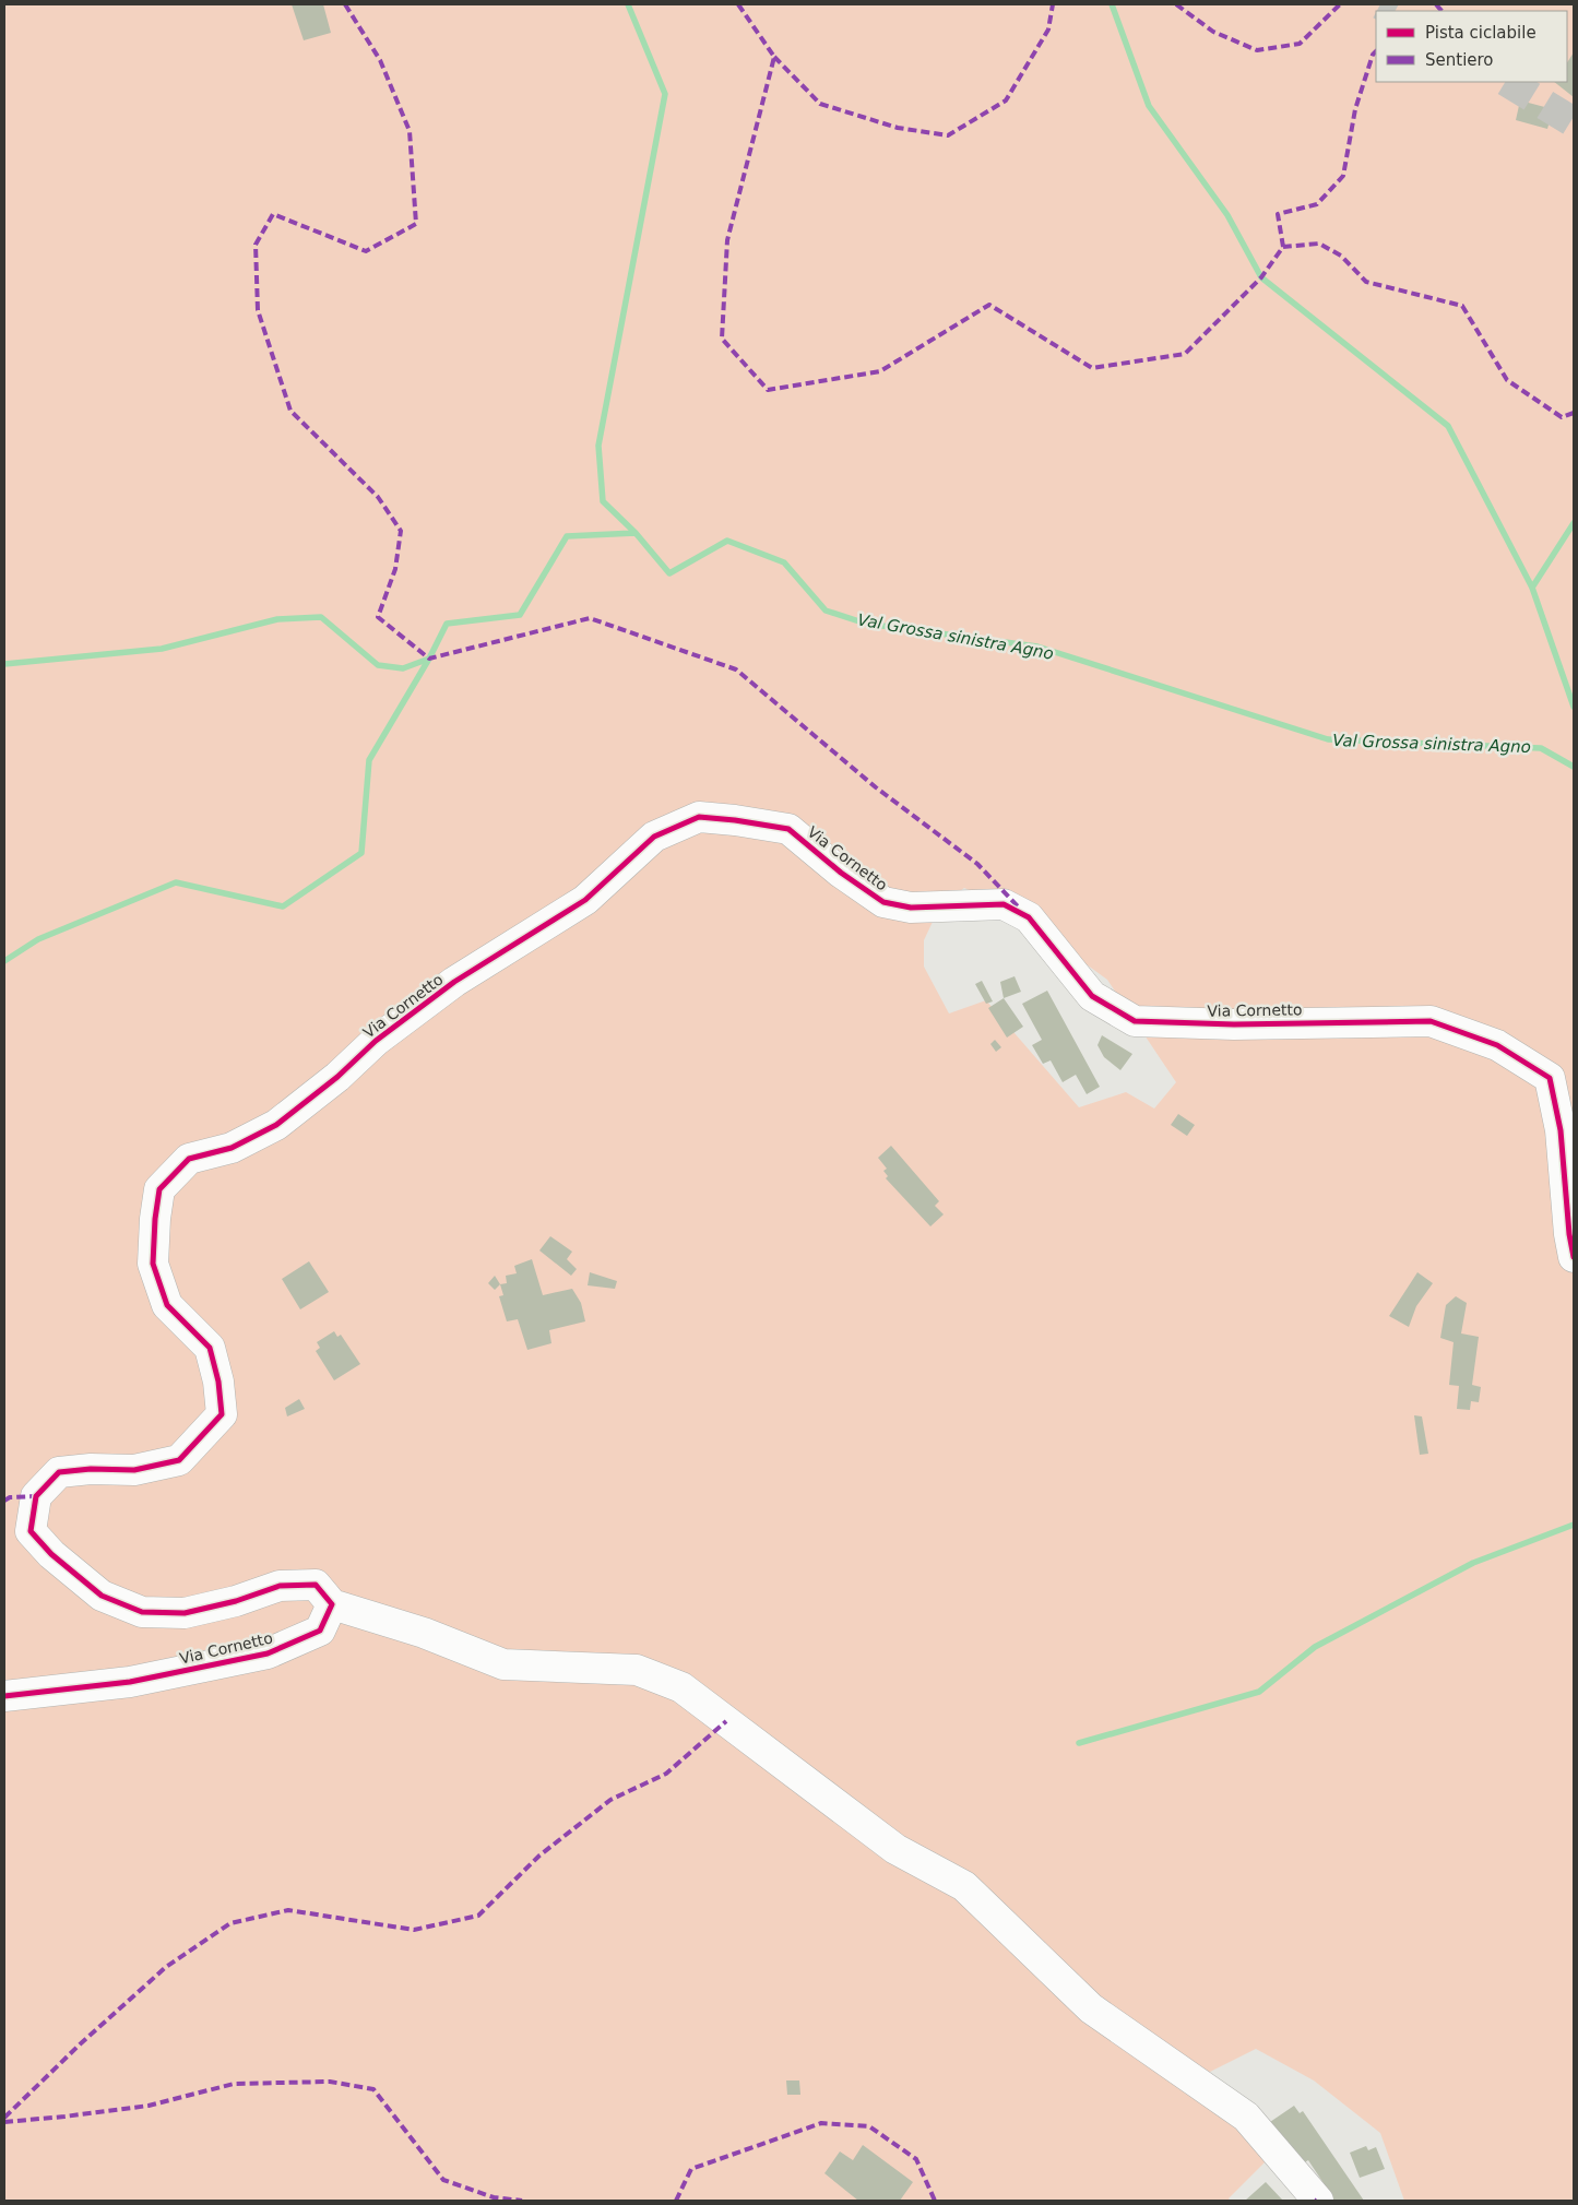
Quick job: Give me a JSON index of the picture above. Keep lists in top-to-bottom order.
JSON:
{
  "streets": {
    "street": ["Via Cornetto"]
  },
  "water": ["Val Grossa sinistra Agno"],
  "legend": ["Pista ciclabile", "Sentiero"]
}
